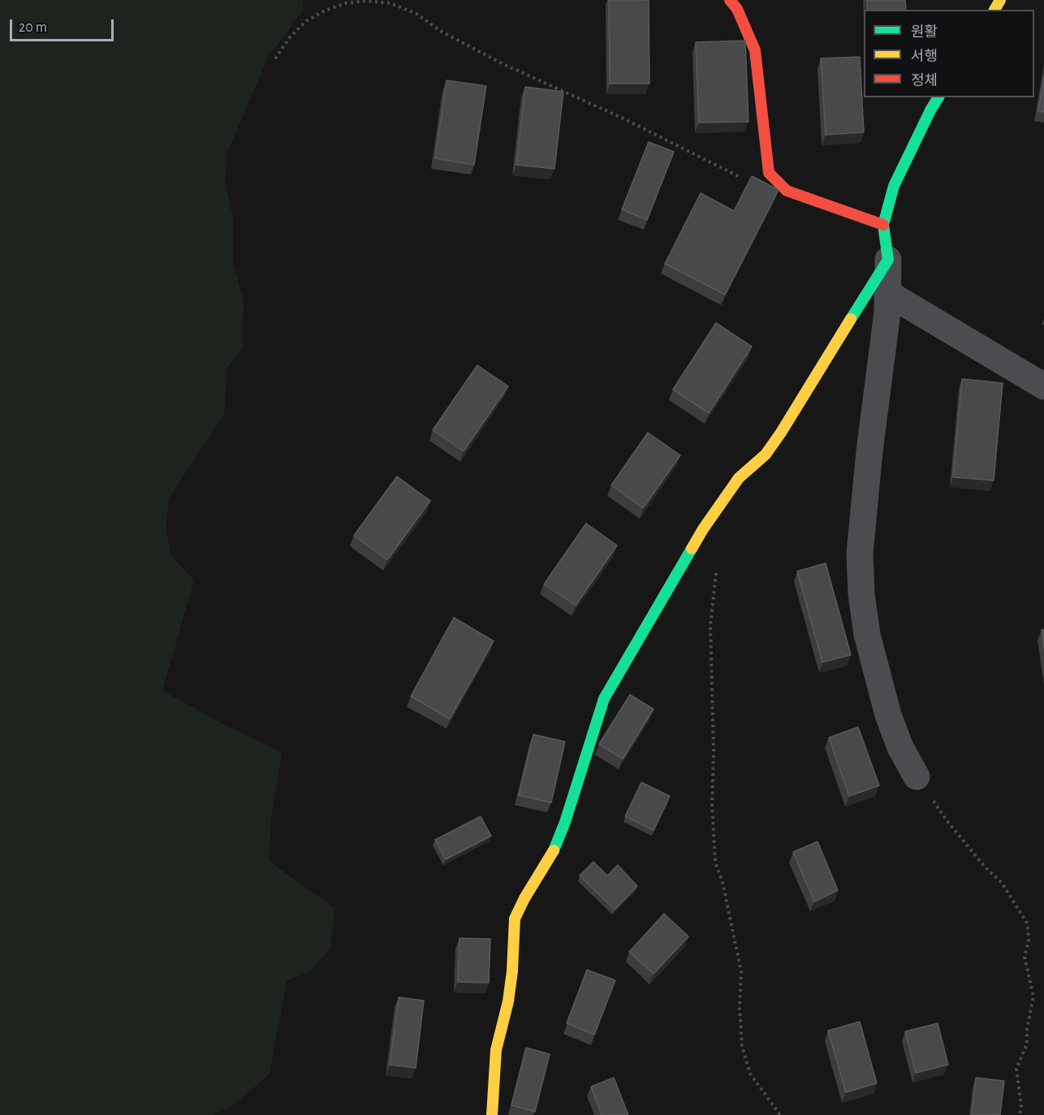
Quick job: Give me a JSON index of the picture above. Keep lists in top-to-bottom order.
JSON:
{
  "legend": ["원활", "서행", "정체"],
  "scale_bar": "20 m"
}
